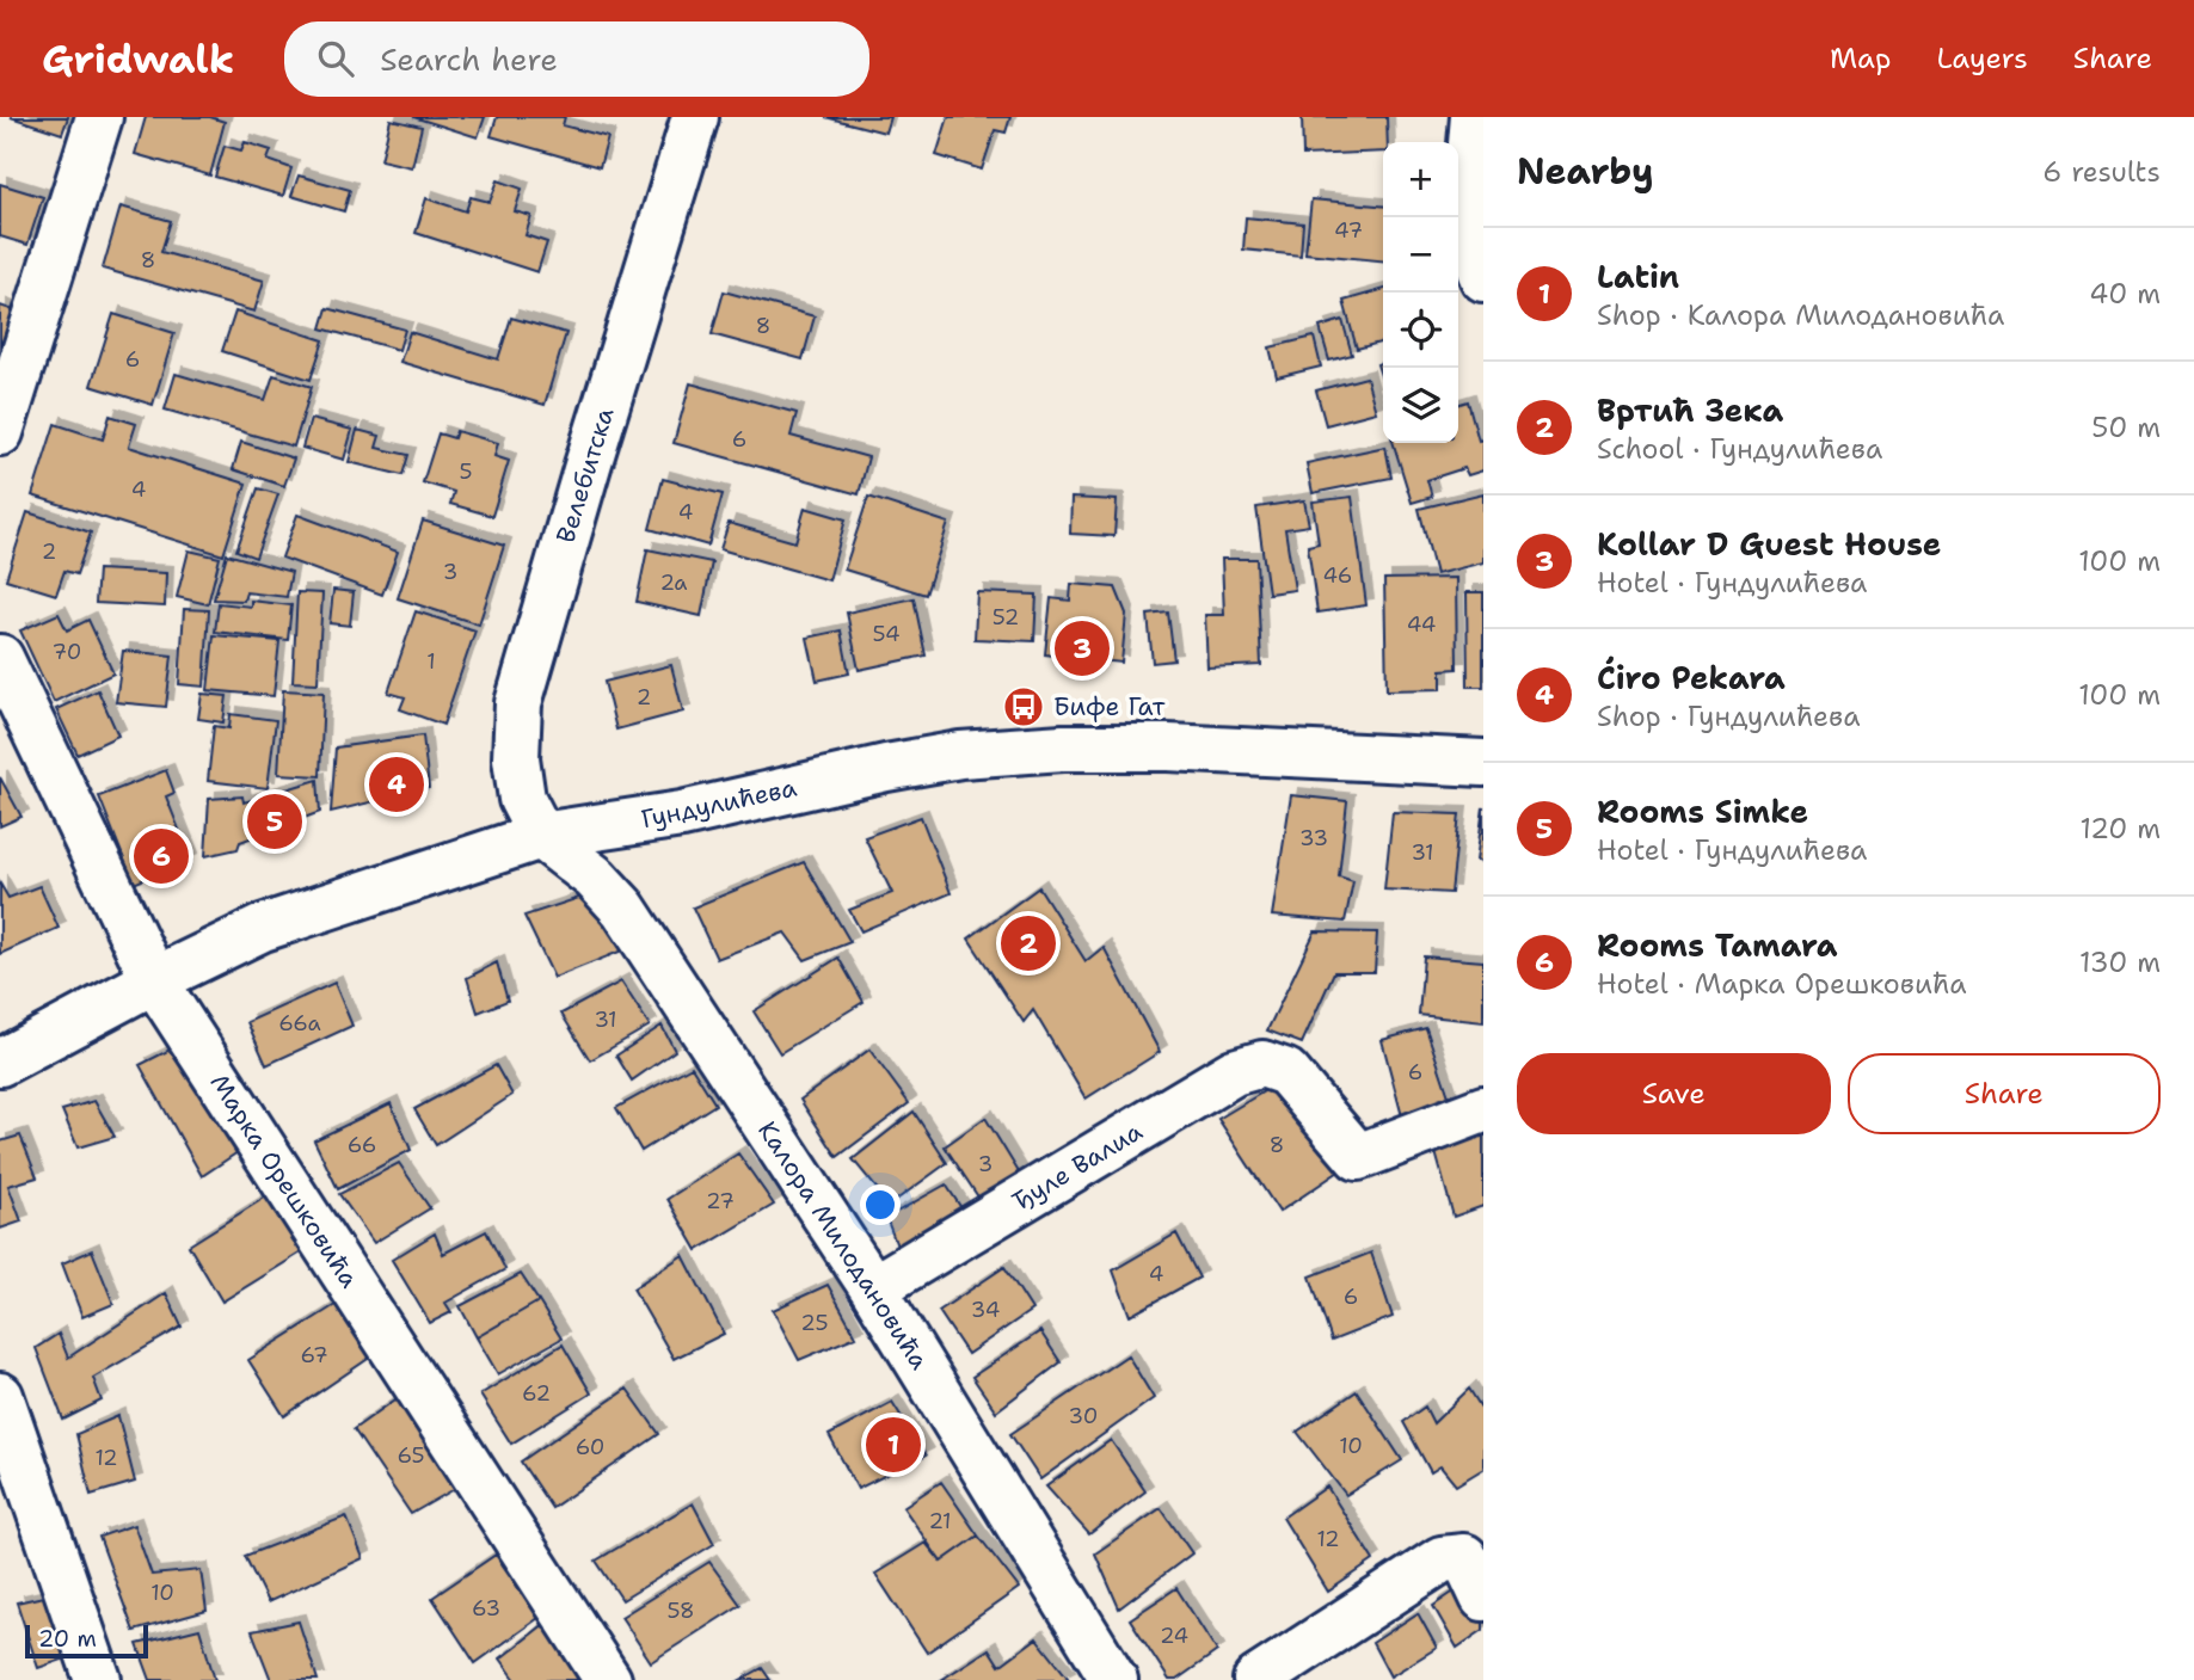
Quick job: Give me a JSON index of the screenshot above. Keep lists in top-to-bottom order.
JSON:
{
  "streets": {
    "street": [
      "Велебитска",
      "Гундулићева",
      "Ђуле Валиа",
      "Марка Орешковића",
      "Калора Милодановића"
    ]
  },
  "crossings": [
    ["Велебитска", "Гундулићева"],
    ["Велебитска", "Калора Милодановића"],
    ["Гундулићева", "Марка Орешковића"],
    ["Гундулићева", "Калора Милодановића"],
    ["Ђуле Валиа", "Калора Милодановића"]
  ],
  "places": {
    "bus stop": ["Бифе Гат"]
  },
  "house_numbers": [
    "47",
    "8",
    "8",
    "6",
    "6",
    "5",
    "4",
    "4",
    "2",
    "3",
    "46",
    "2a",
    "52",
    "44",
    "54",
    "70",
    "1",
    "2",
    "33",
    "31",
    "31",
    "66a",
    "6",
    "66",
    "8",
    "3",
    "27",
    "4",
    "6",
    "34",
    "25",
    "67",
    "62",
    "30",
    "10",
    "60",
    "65",
    "12",
    "21",
    "12",
    "10",
    "63",
    "58",
    "24"
  ],
  "scale_bar": "20 m",
  "page": {
    "header": "Gridwalk",
    "search": "Search here",
    "nav": ["Map", "Layers", "Share"],
    "heading": ["Nearby", "6 results"],
    "map_buttons": ["+", "−"],
    "list": [
      {
        "mark": "1",
        "name": "Latin",
        "note": "Shop · Калора Милодановића",
        "value": "40 m"
      },
      {
        "mark": "2",
        "name": "Вртић Зека",
        "note": "School · Гундулићева",
        "value": "50 m"
      },
      {
        "mark": "3",
        "name": "Kollar D Guest House",
        "note": "Hotel · Гундулићева",
        "value": "100 m"
      },
      {
        "mark": "4",
        "name": "Ćiro Pekara",
        "note": "Shop · Гундулићева",
        "value": "100 m"
      },
      {
        "mark": "5",
        "name": "Rooms Simke",
        "note": "Hotel · Гундулићева",
        "value": "120 m"
      },
      {
        "mark": "6",
        "name": "Rooms Tamara",
        "note": "Hotel · Марка Орешковића",
        "value": "130 m"
      }
    ],
    "pins": [
      "3",
      "4",
      "5",
      "6",
      "2",
      "1"
    ],
    "buttons": ["Save", "Share"],
    "scale": "20 m"
  }
}
